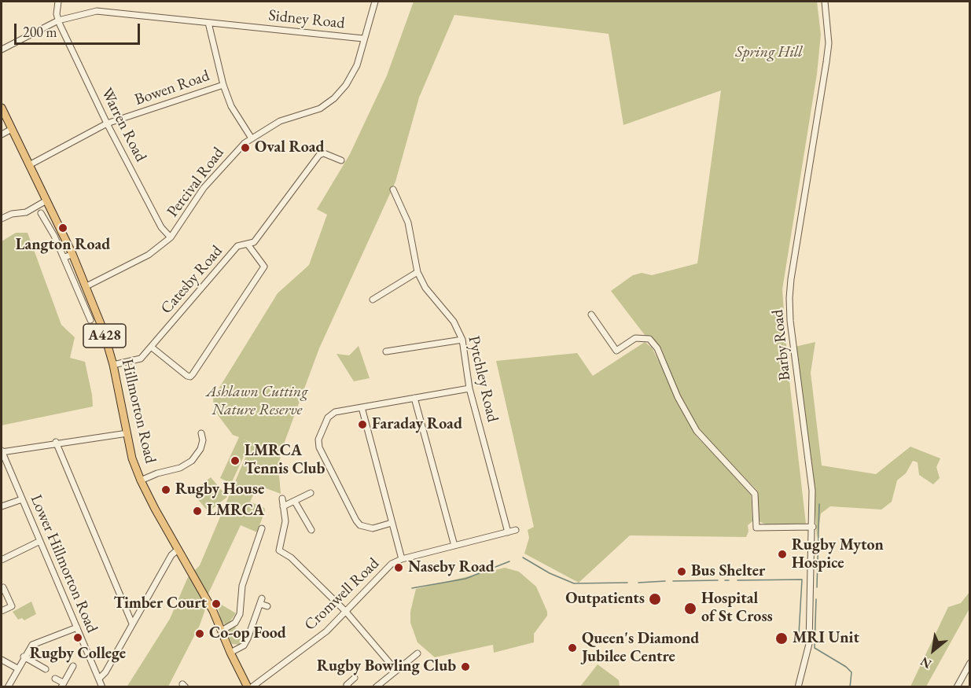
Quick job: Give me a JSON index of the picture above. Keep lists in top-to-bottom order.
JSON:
{
  "streets": {
    "highway": ["A428", "Hillmorton Road"],
    "street": [
      "Sidney Road",
      "Bowen Road",
      "Warren Road",
      "Percival Road",
      "Catesby Road",
      "Barby Road",
      "Pytchley Road",
      "Lower Hillmorton Road",
      "Cromwell Road"
    ]
  },
  "crossings": [
    ["Sidney Road", "Warren Road"],
    ["Sidney Road", "Percival Road"],
    ["Bowen Road", "Warren Road"],
    ["Bowen Road", "Hillmorton Road"],
    ["Warren Road", "Percival Road"],
    ["Percival Road", "Hillmorton Road"],
    ["Catesby Road", "Hillmorton Road"],
    ["A428", "Hillmorton Road"],
    ["Pytchley Road", "Cromwell Road"]
  ],
  "parks": ["Spring Hill", "Ashlawn Cutting Nature Reserve"],
  "places": [
    "Oval Road",
    "Langton Road",
    "Faraday Road",
    "LMRCA Tennis Club",
    "Rugby House",
    "LMRCA",
    "Rugby Myton Hospice",
    "Naseby Road",
    "Bus Shelter",
    "Outpatients",
    "Timber Court",
    "Hospital of St Cross",
    "Co-op Food",
    "Rugby College",
    "MRI Unit",
    "Queen's Diamond Jubilee Centre",
    "Rugby Bowling Club"
  ],
  "scale_bar": "200 m",
  "north": "bottom left"
}
